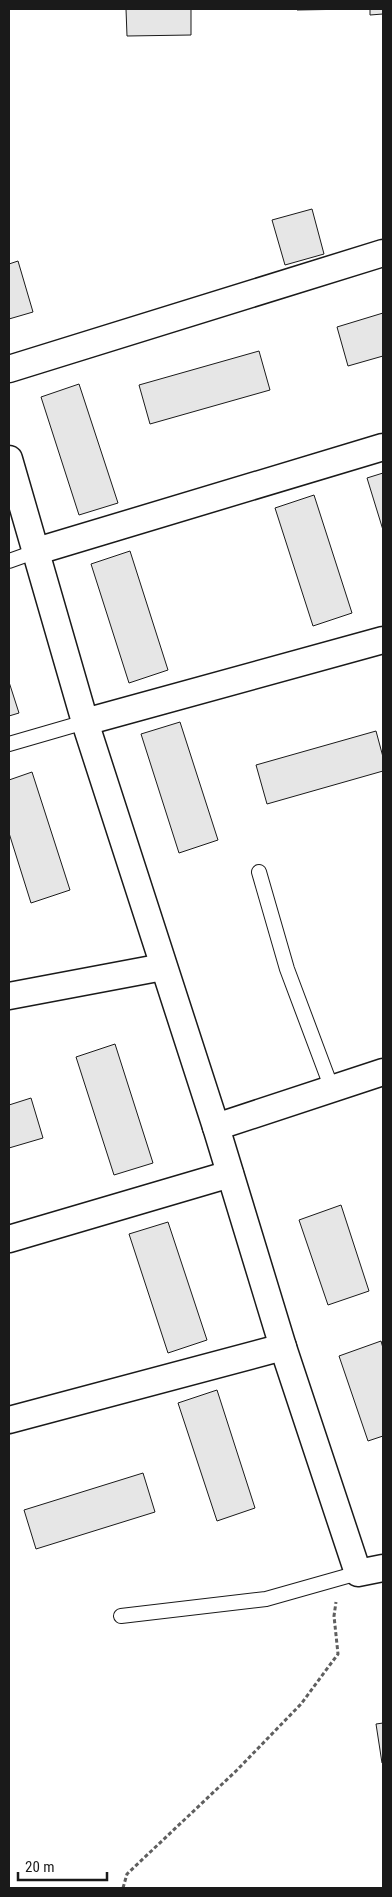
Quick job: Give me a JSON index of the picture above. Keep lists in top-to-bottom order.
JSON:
{
  "scale_bar": "20 m"
}
